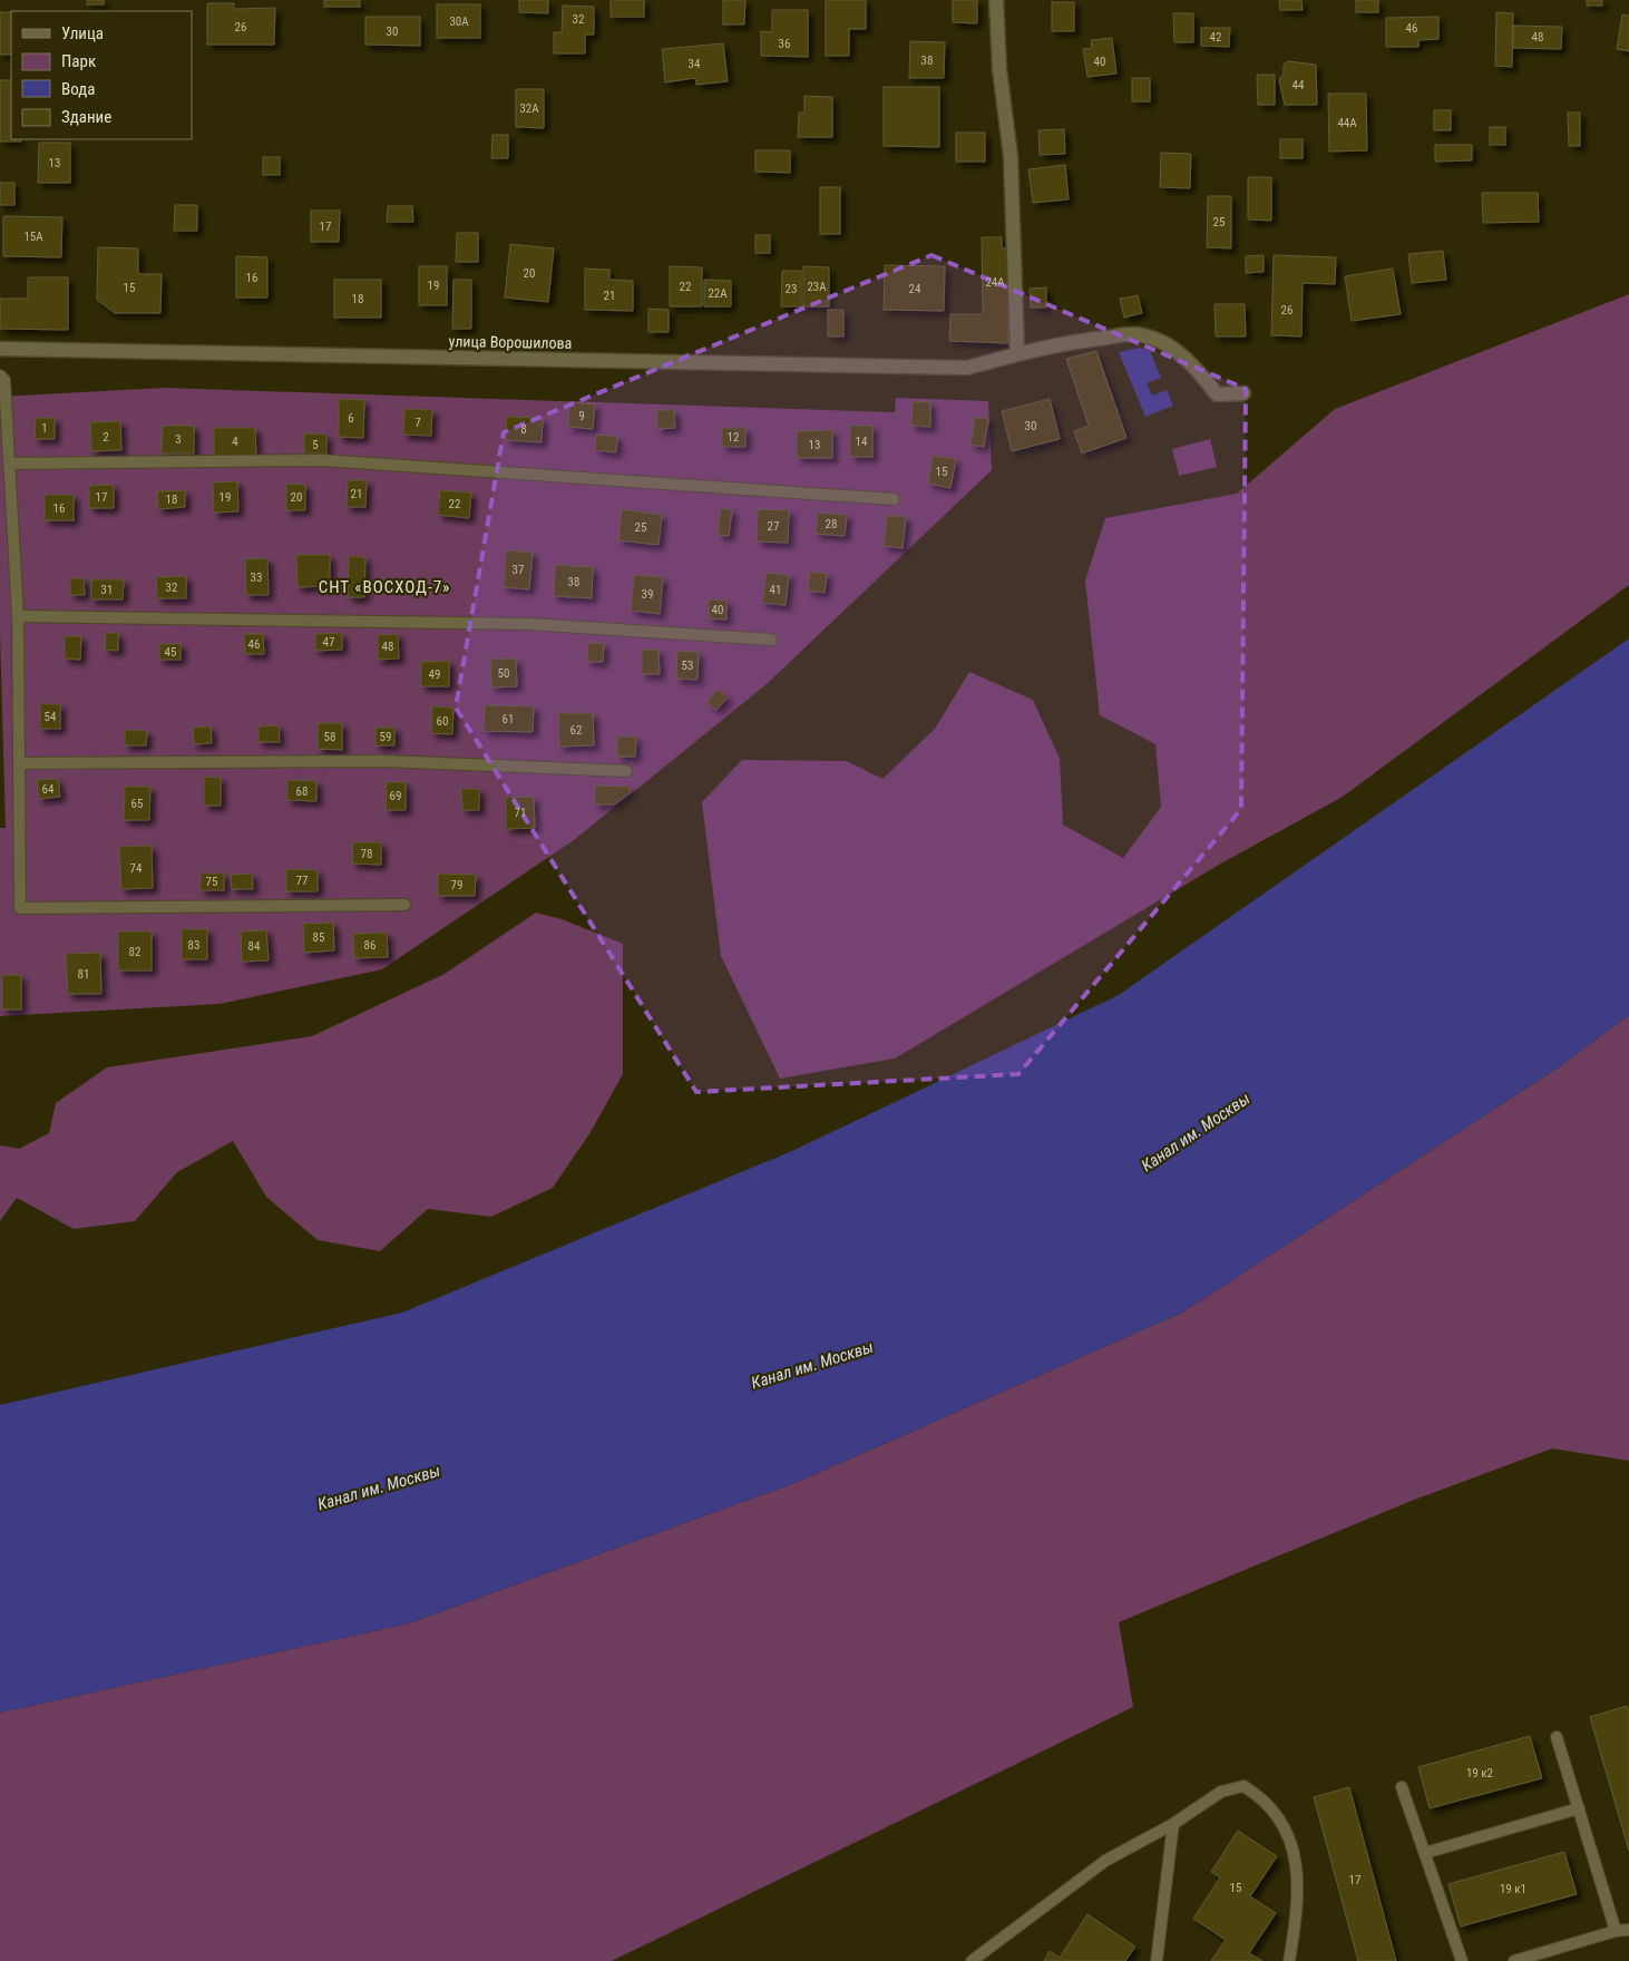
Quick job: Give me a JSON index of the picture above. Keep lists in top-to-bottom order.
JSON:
{
  "streets": {
    "street": ["улица Ворошилова"]
  },
  "districts": ["СНТ «ВОСХОД-7»"],
  "water": ["Канал им. Москвы"],
  "house_numbers": [
    "32",
    "30А",
    "26",
    "46",
    "30",
    "42",
    "48",
    "36",
    "38",
    "40",
    "34",
    "44",
    "32А",
    "44А",
    "13",
    "25",
    "17",
    "15А",
    "20",
    "16",
    "24А",
    "19",
    "22",
    "23А",
    "15",
    "23",
    "24",
    "22А",
    "21",
    "18",
    "26",
    "9",
    "6",
    "7",
    "30",
    "1",
    "8",
    "2",
    "12",
    "3",
    "4",
    "14",
    "5",
    "13",
    "15",
    "21",
    "17",
    "19",
    "20",
    "18",
    "22",
    "16",
    "28",
    "27",
    "25",
    "37",
    "33",
    "38",
    "32",
    "31",
    "41",
    "39",
    "40",
    "47",
    "46",
    "48",
    "45",
    "53",
    "50",
    "49",
    "54",
    "61",
    "60",
    "62",
    "58",
    "59",
    "64",
    "68",
    "69",
    "65",
    "71",
    "78",
    "74",
    "77",
    "75",
    "79",
    "85",
    "83",
    "86",
    "84",
    "82",
    "81",
    "19 к2",
    "17",
    "15",
    "19 к1"
  ],
  "legend": [
    "Улица",
    "Парк",
    "Вода",
    "Здание"
  ]
}
